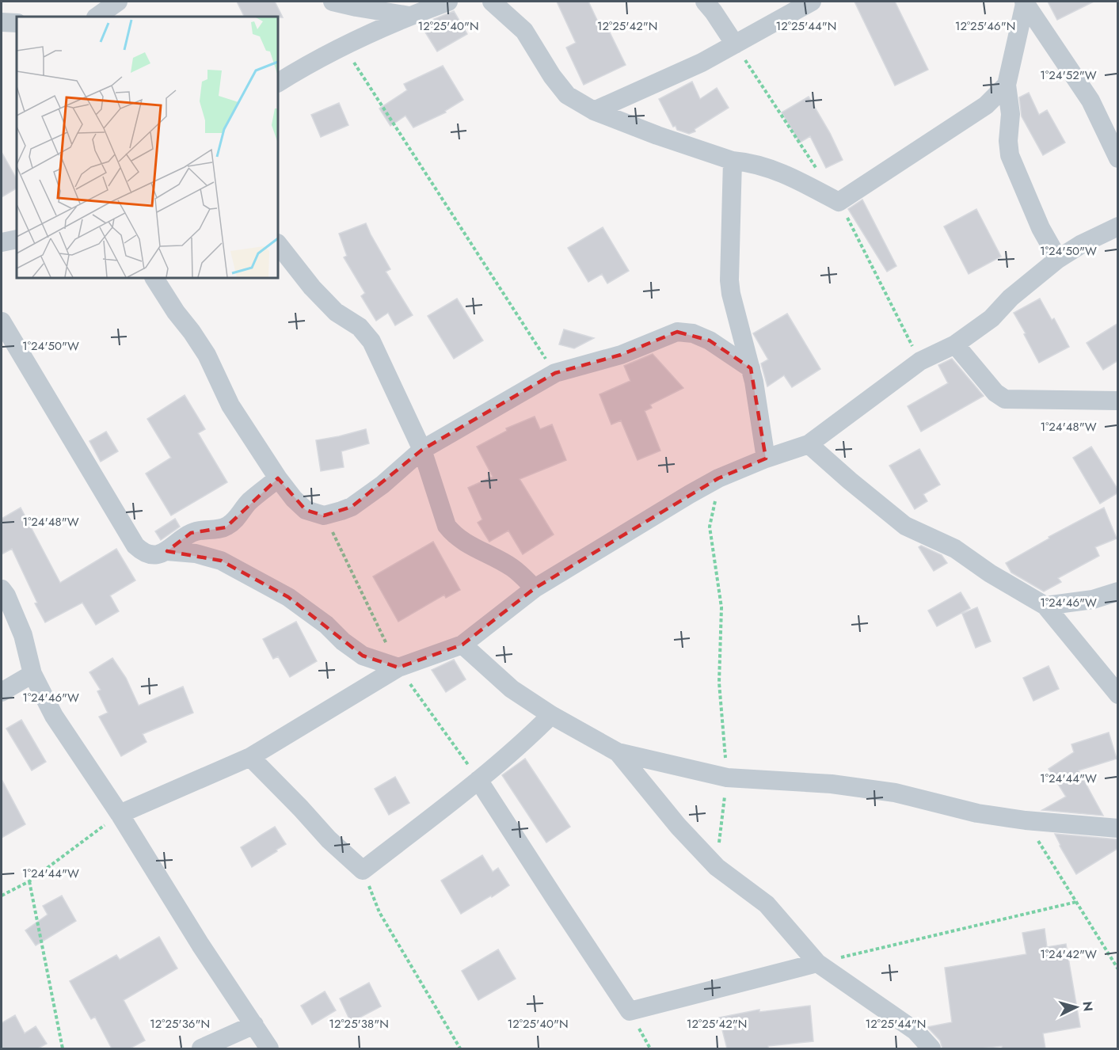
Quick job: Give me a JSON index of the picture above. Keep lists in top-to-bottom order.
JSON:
{
  "north": "right",
  "coordinates": [
    "12°25'40\"N",
    "12°25'42\"N",
    "12°25'44\"N",
    "12°25'46\"N",
    "1°24'52\"W",
    "1°24'50\"W",
    "1°24'48\"W",
    "1°24'46\"W",
    "1°24'44\"W",
    "1°24'42\"W",
    "12°25'36\"N",
    "12°25'38\"N"
  ]
}
